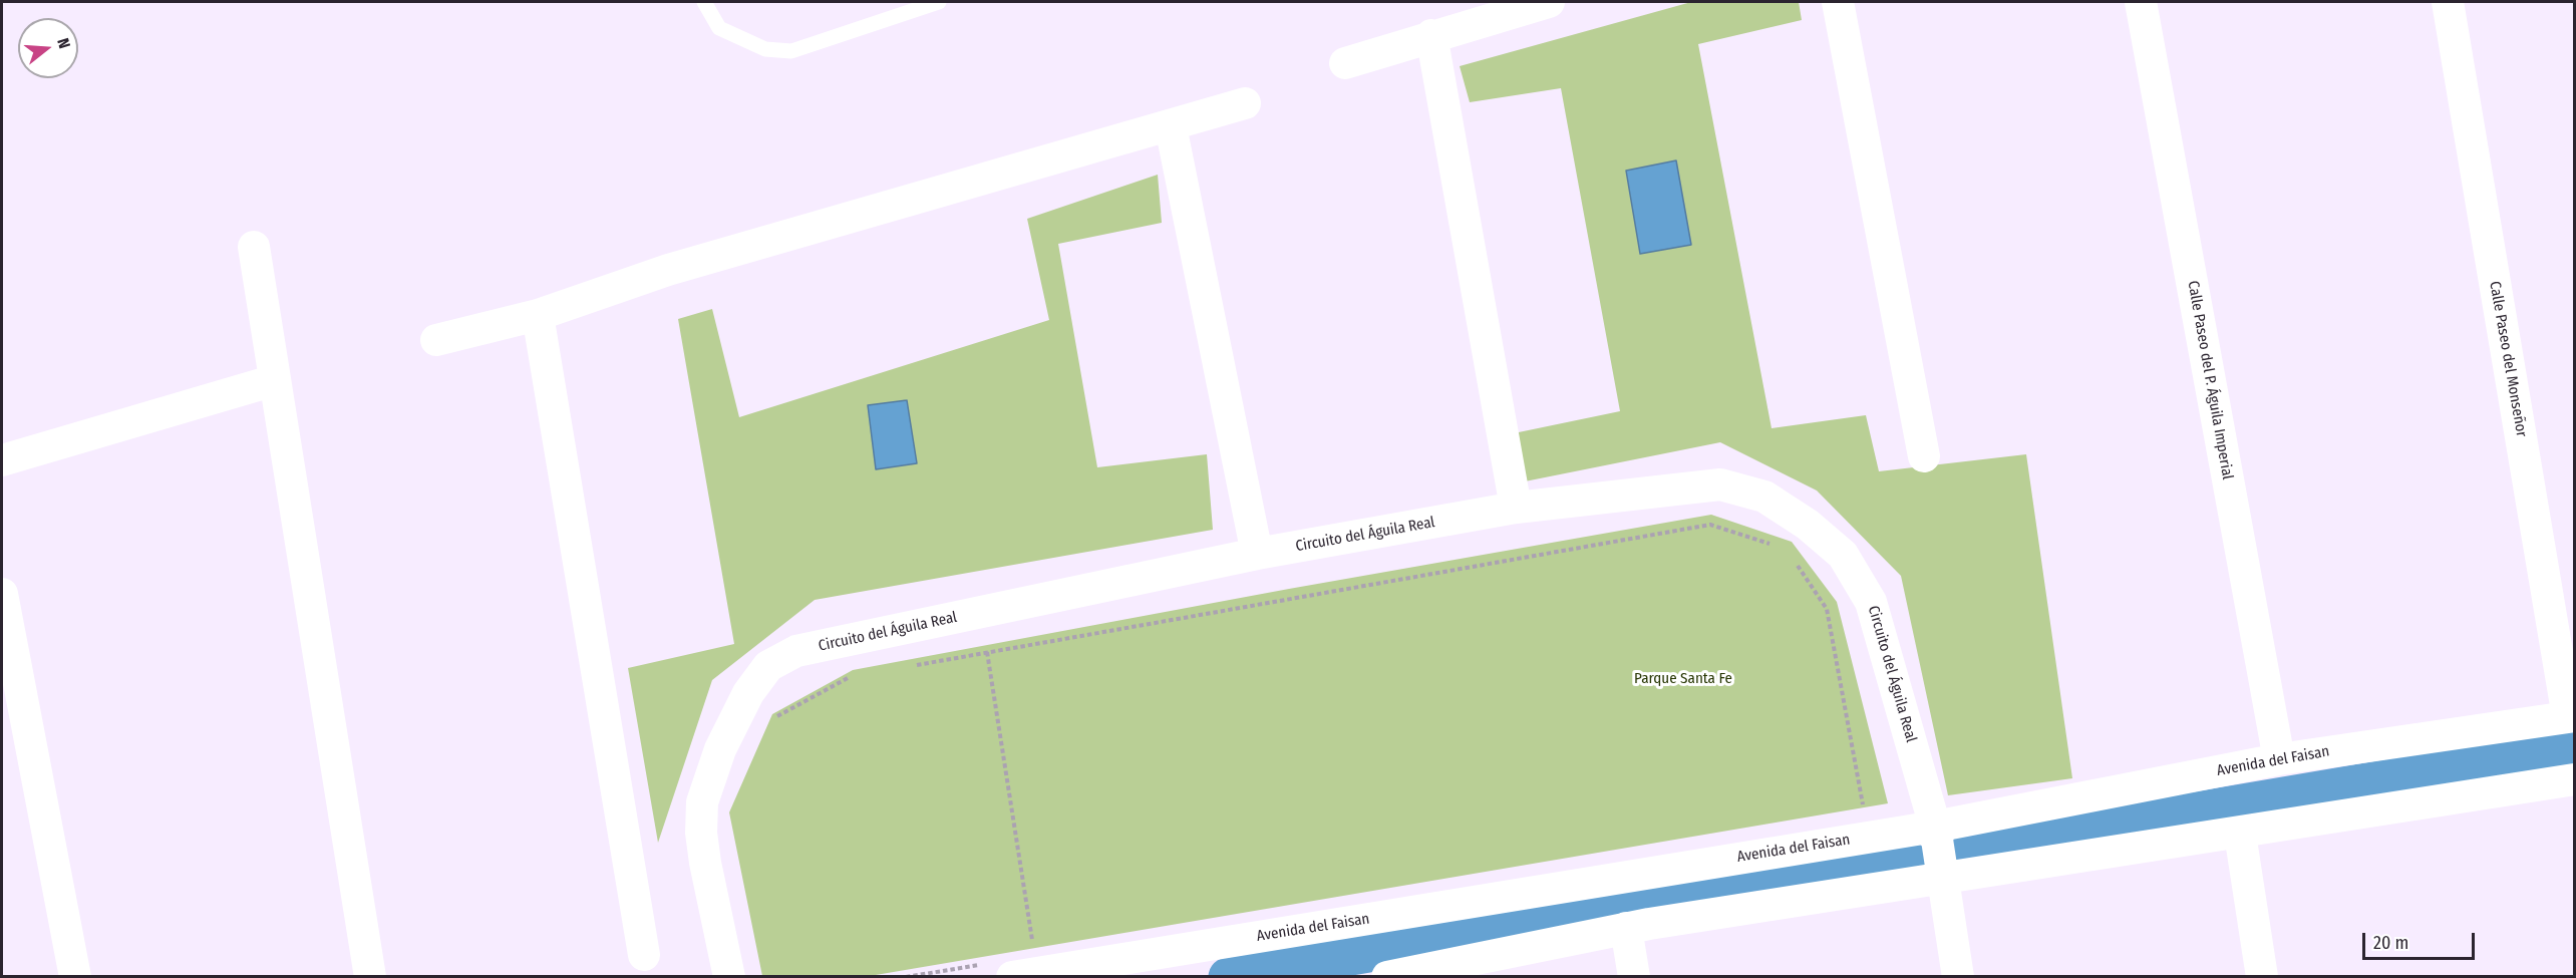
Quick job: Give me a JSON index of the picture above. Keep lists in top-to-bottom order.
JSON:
{
  "streets": {
    "street": [
      "Calle Paseo del Monseñor",
      "Calle Paseo del P. Águila Imperial",
      "Circuito del Águila Real",
      "Avenida del Faisan"
    ]
  },
  "crossings": [
    ["Calle Paseo del Monseñor", "Avenida del Faisan"],
    ["Calle Paseo del P. Águila Imperial", "Avenida del Faisan"],
    ["Circuito del Águila Real", "Avenida del Faisan"]
  ],
  "parks": ["Parque Santa Fe"],
  "scale_bar": "20 m",
  "north": "right"
}
